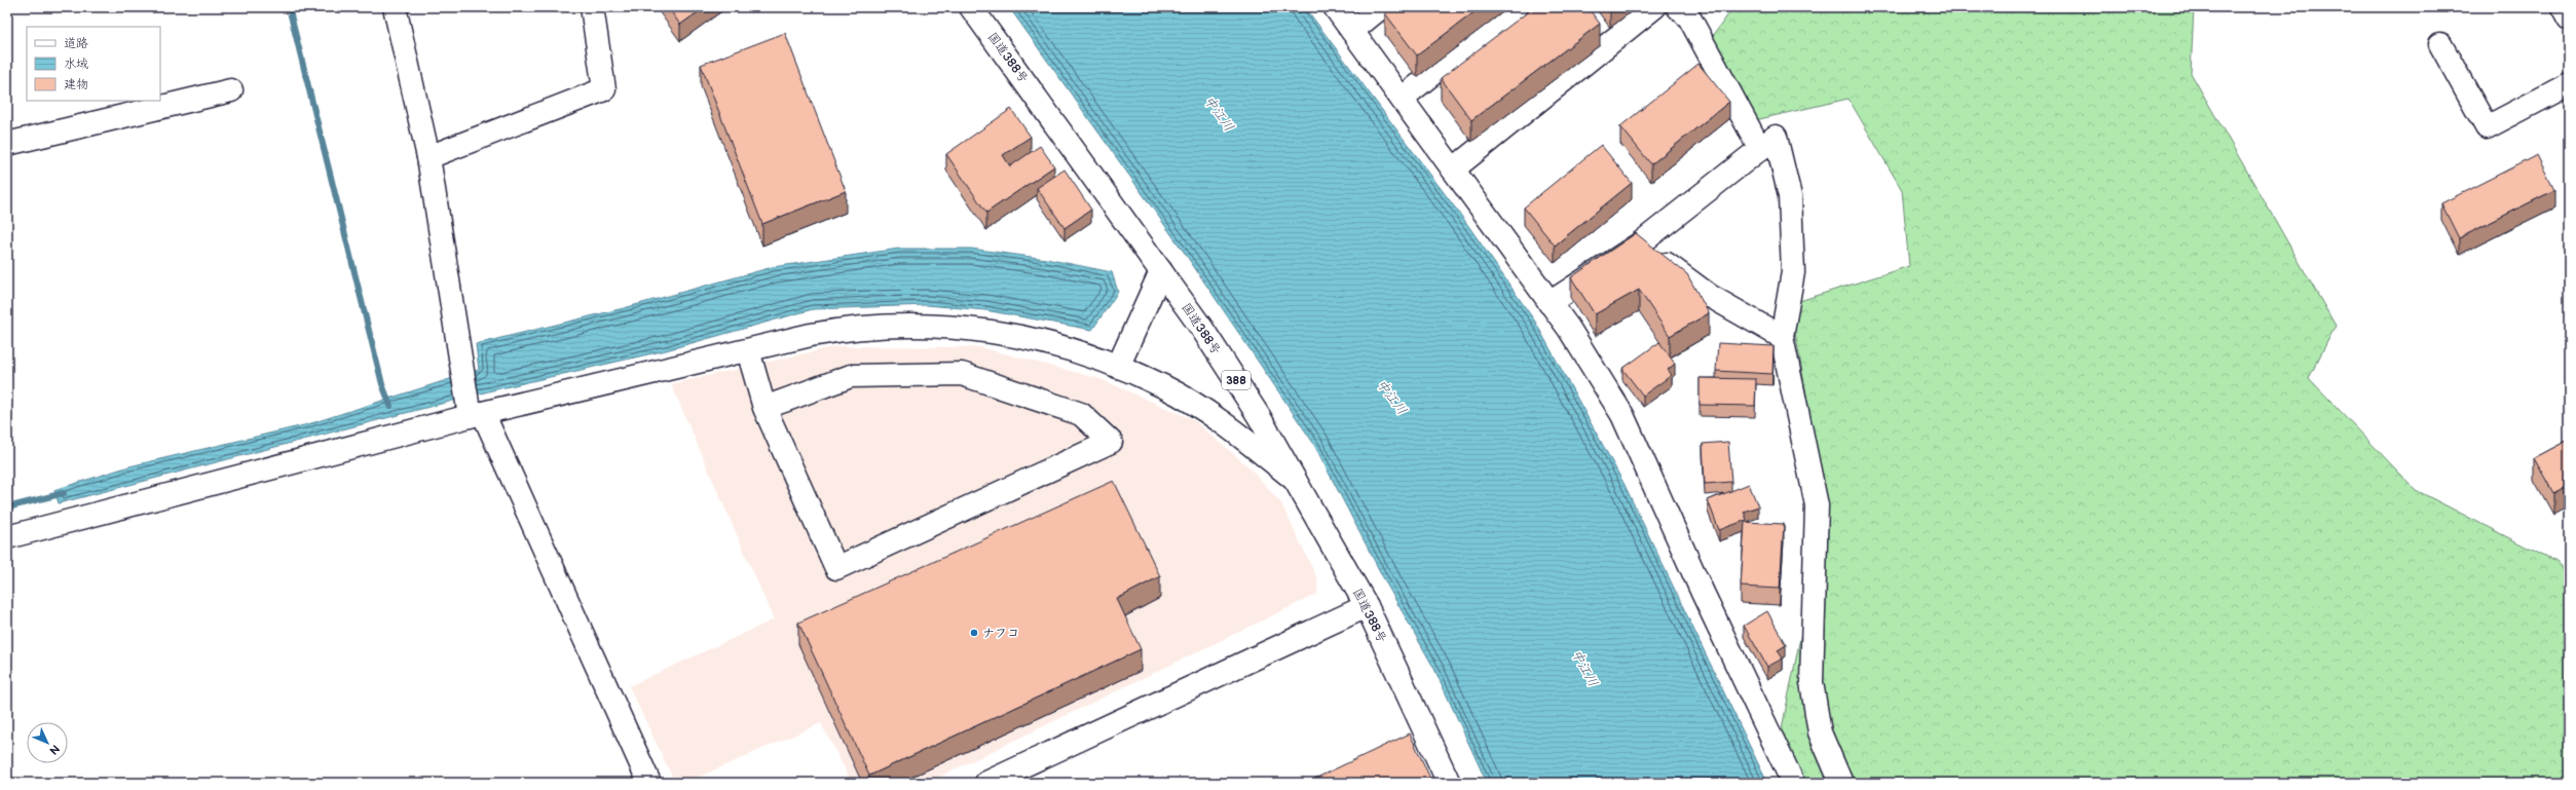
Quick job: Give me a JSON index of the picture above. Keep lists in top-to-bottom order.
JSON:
{
  "streets": {
    "main road": ["国道388号", "388"]
  },
  "water": ["中江川"],
  "places": ["ナフコ"],
  "legend": ["道路", "水域", "建物"],
  "north": "bottom right"
}
